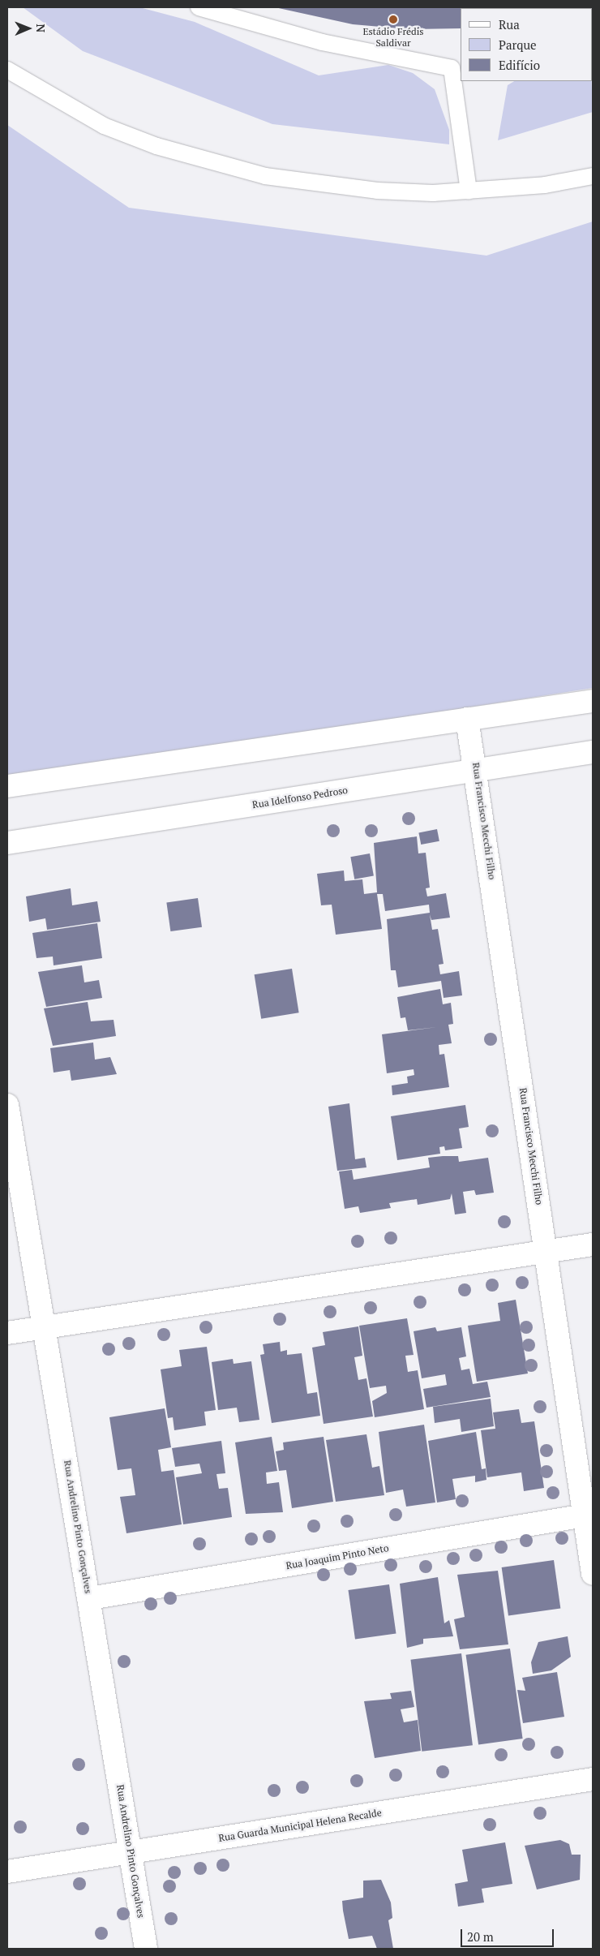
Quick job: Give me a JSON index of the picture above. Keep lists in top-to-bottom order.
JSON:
{
  "streets": {
    "street": [
      "Rua Idelfonso Pedroso",
      "Rua Francisco Mecchi Filho",
      "Rua Andrelino Pinto Gonçalves",
      "Rua Joaquim Pinto Neto",
      "Rua Guarda Municipal Helena Recalde"
    ]
  },
  "crossings": [
    ["Rua Idelfonso Pedroso", "Rua Francisco Mecchi Filho"],
    ["Rua Francisco Mecchi Filho", "Rua Joaquim Pinto Neto"],
    ["Rua Andrelino Pinto Gonçalves", "Rua Joaquim Pinto Neto"],
    ["Rua Andrelino Pinto Gonçalves", "Rua Guarda Municipal Helena Recalde"]
  ],
  "places": ["Estádio Frédis Saldivar"],
  "legend": ["Rua", "Parque", "Edifício"],
  "scale_bar": "20 m",
  "north": "right"
}
